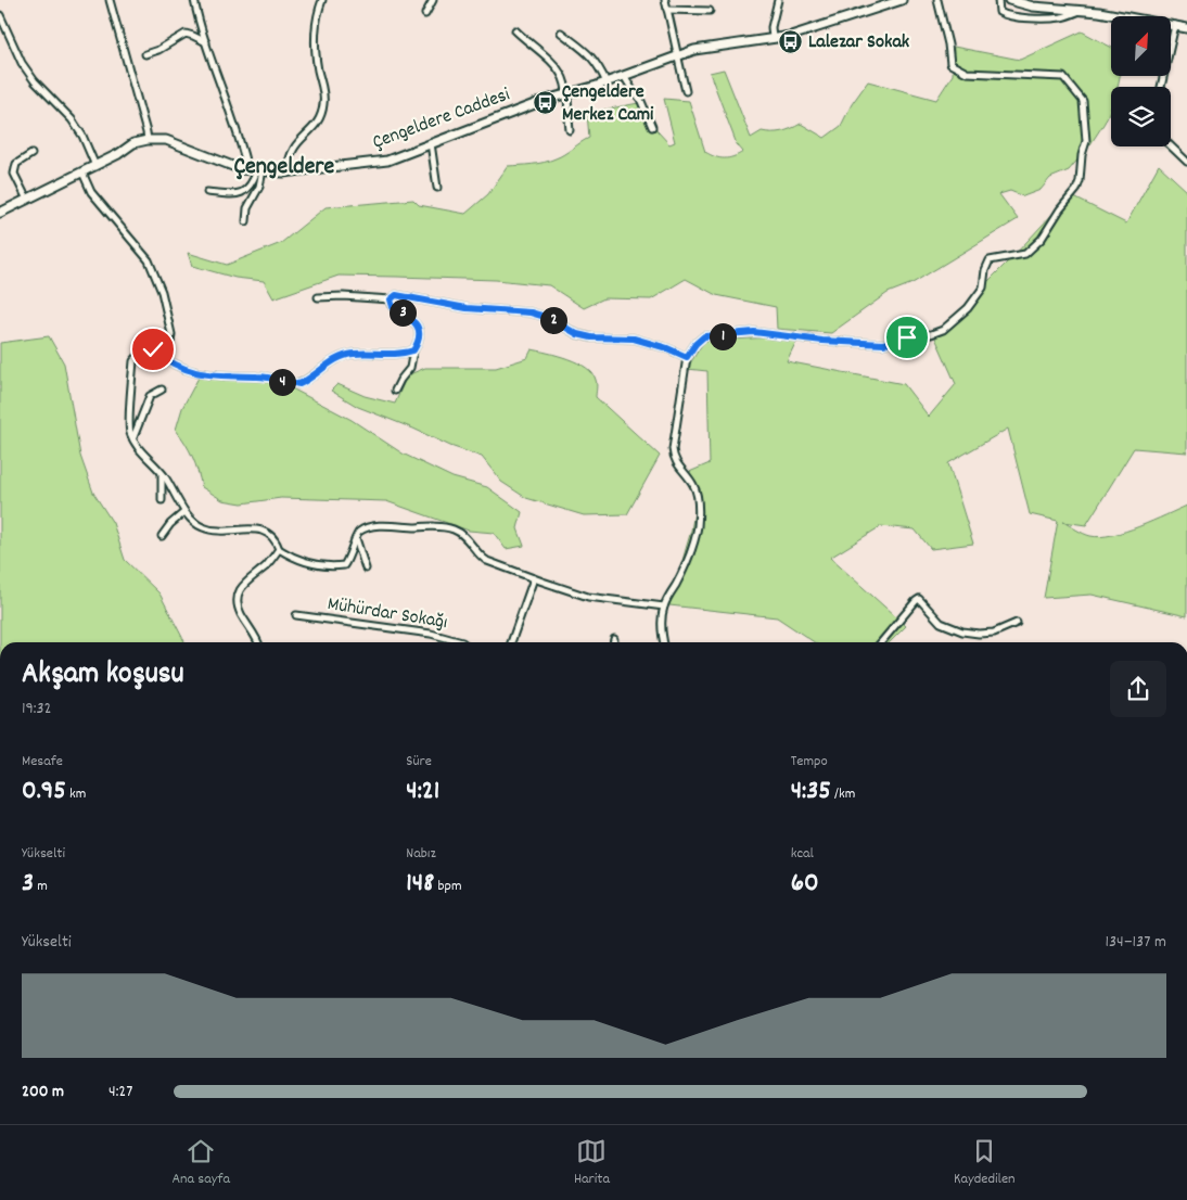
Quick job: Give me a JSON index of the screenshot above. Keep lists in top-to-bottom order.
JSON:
{
  "streets": {
    "main road": ["Çengeldere Caddesi"],
    "street": ["Mühürdar Sokağı"]
  },
  "districts": ["Çengeldere"],
  "places": {
    "bus stop": ["Lalezar Sokak", "Çengeldere Merkez Cami"]
  },
  "north": "top right",
  "page": {
    "pins": [
      "3",
      "2",
      "1",
      "4"
    ],
    "heading": ["Akşam koşusu", "19:32"],
    "stats": [
      ["Mesafe", "0.95 km"],
      ["Süre", "4:21"],
      ["Tempo", "4:35 /km"],
      ["Yükselti", "3 m"],
      ["Nabız", "148 bpm"],
      ["kcal", "60"]
    ],
    "chart": ["Yükselti", "134–137 m"],
    "list": [
      {
        "name": "200 m",
        "note": "4:27"
      }
    ],
    "tabs": ["Ana sayfa", "Harita", "Kaydedilen"]
  }
}
